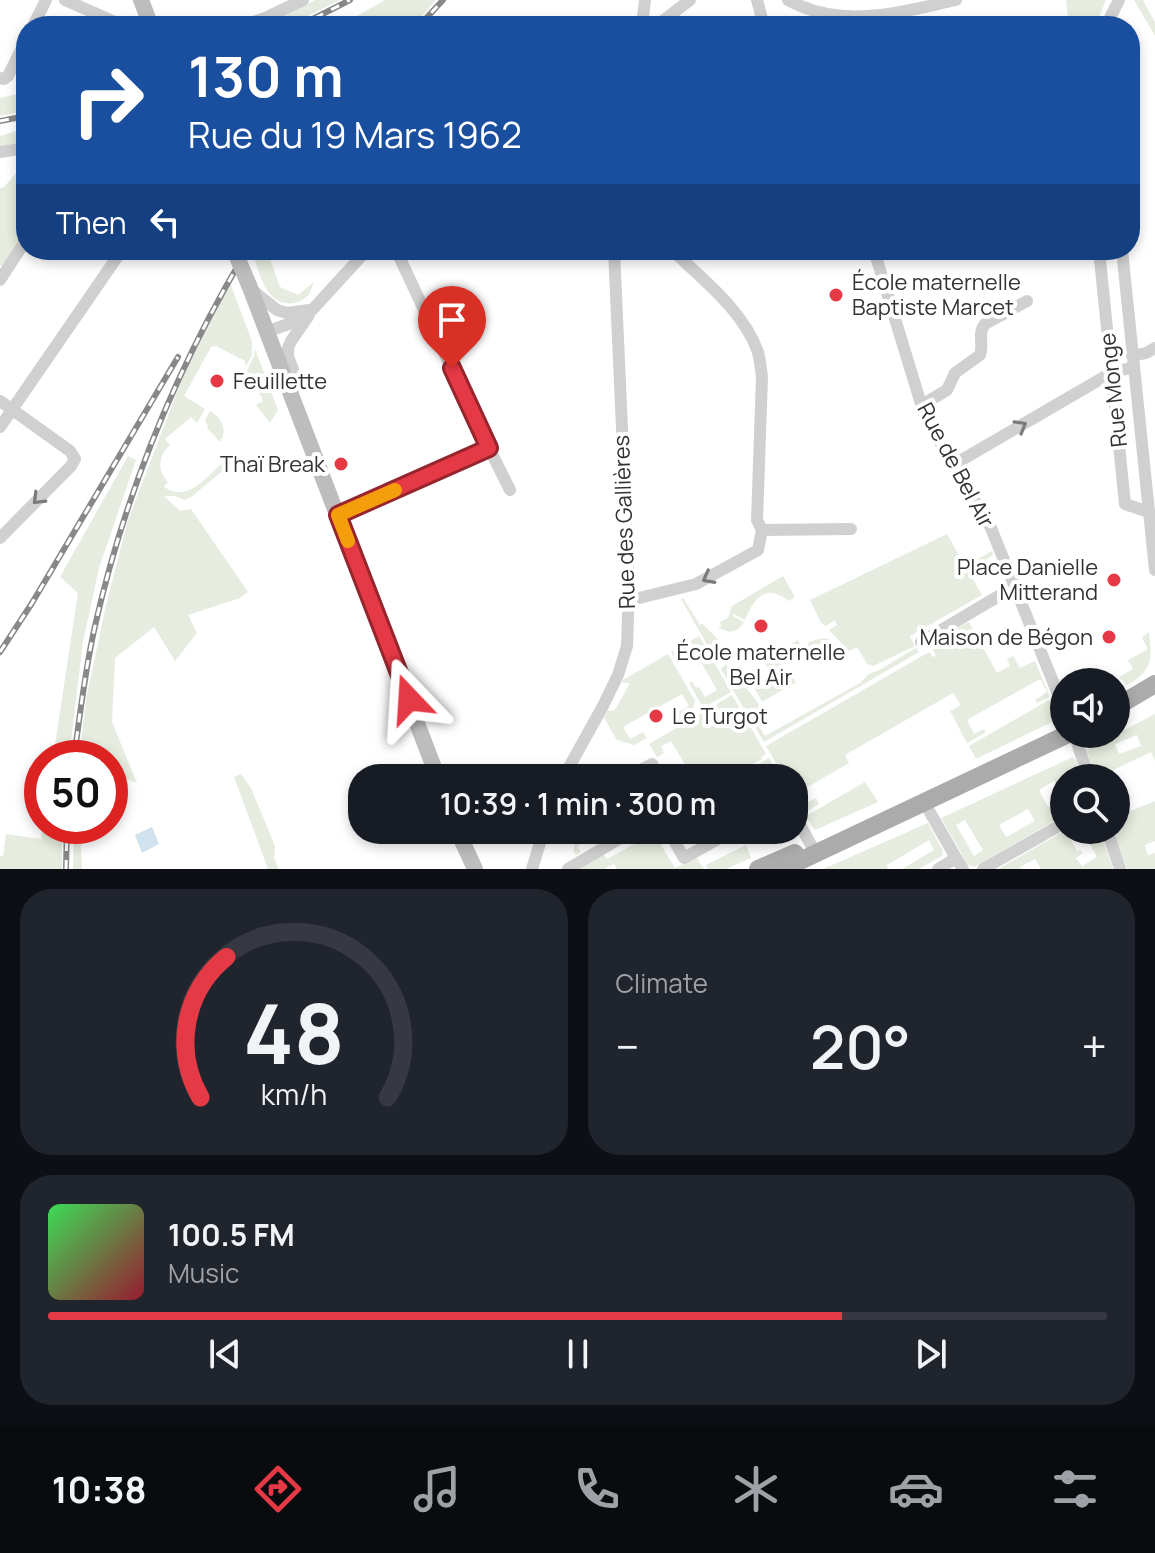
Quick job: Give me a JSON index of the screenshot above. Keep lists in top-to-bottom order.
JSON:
{
  "streets": {
    "street": ["Rue Monge", "Rue de Bel Air", "Rue des Gallières"]
  },
  "places": [
    "École maternelle Baptiste Marcet",
    "Feuillette",
    "Thaï Break",
    "Place Danielle Mitterand",
    "École maternelle Bel Air",
    "Maison de Bégon",
    "Le Turgot"
  ],
  "page": {
    "turn": ["130 m", "Rue du 19 Mars 1962"],
    "then": "Then",
    "limit": "50",
    "trip": "10:39 · 1 min · 300 m",
    "tile": "Climate",
    "heat": ["−", "20°", "+"],
    "song": ["100.5 FM", "Music"],
    "tabs": "10:38",
    "gauge": ["48", "km/h"]
  }
}
